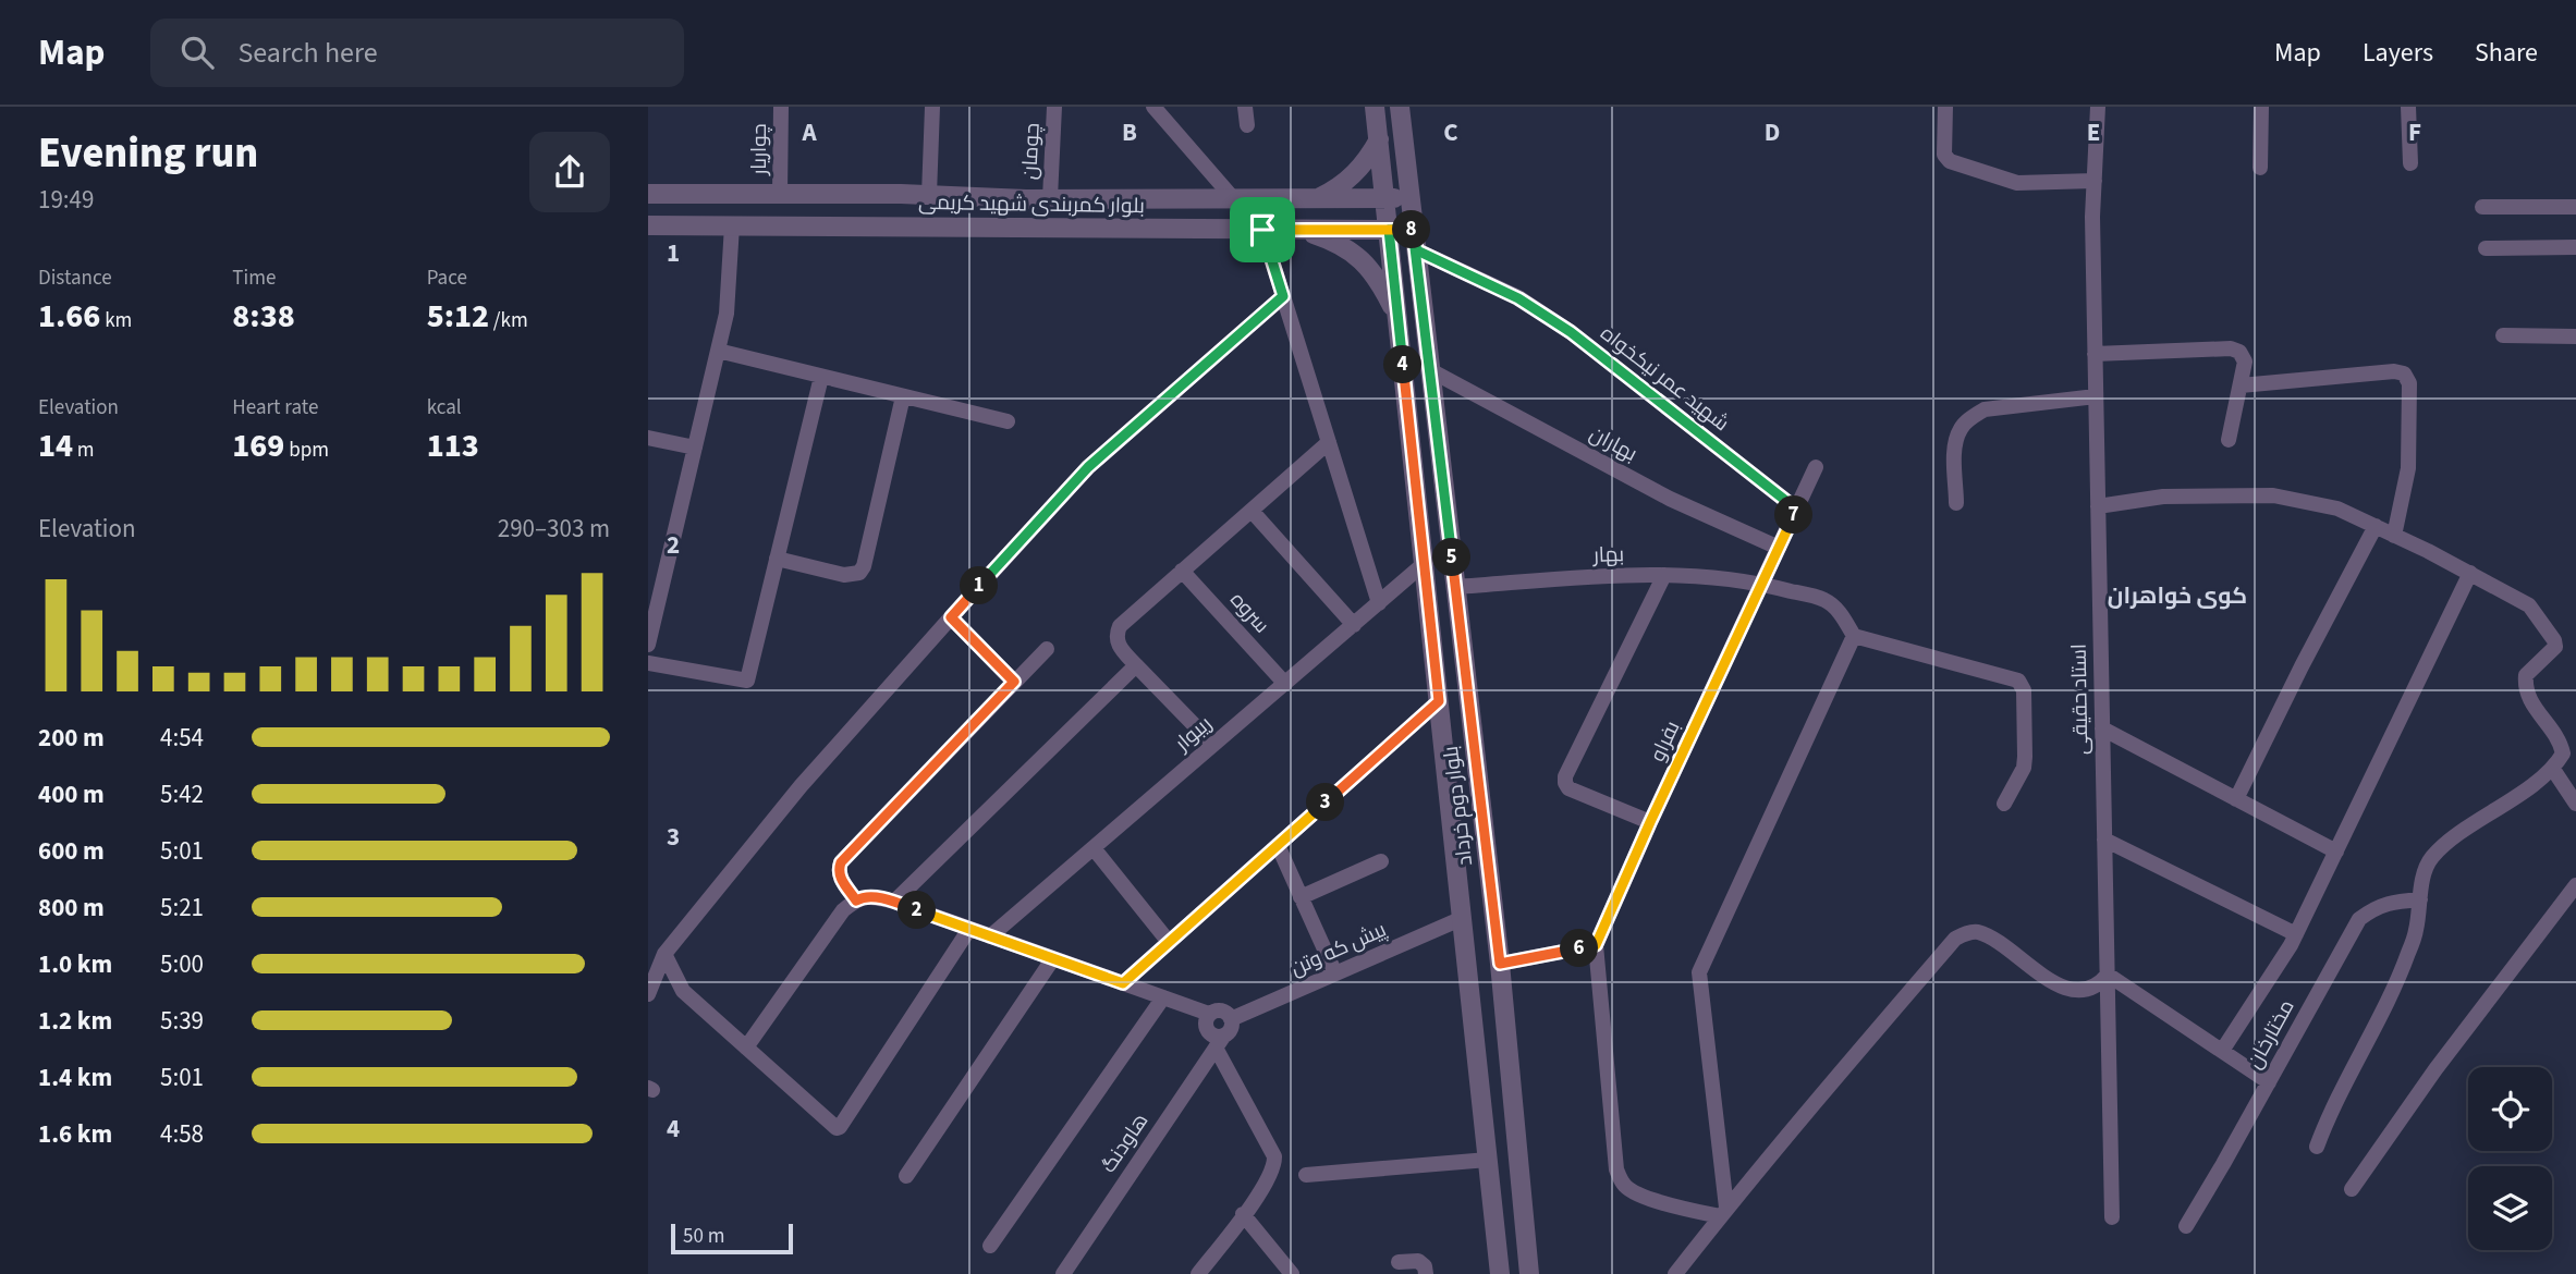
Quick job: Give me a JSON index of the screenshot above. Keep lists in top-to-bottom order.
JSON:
{
  "streets": {
    "street": [
      "چواریار",
      "چومان",
      "بلوار کمربندی شهید کریمی",
      "شهید عمر نیکخواه",
      "بهاران",
      "بهار",
      "سروه",
      "استاد حقیقی",
      "ریبوار",
      "بفراو",
      "بلوار دوم خرداد",
      "پیش که وتن",
      "مختارخان",
      "هاودنگ"
    ]
  },
  "crossings": [
    ["چواریار", "بلوار کمربندی شهید کریمی"],
    ["چومان", "بلوار کمربندی شهید کریمی"],
    ["بلوار کمربندی شهید کریمی", "بلوار دوم خرداد"],
    ["شهید عمر نیکخواه", "بفراو"],
    ["شهید عمر نیکخواه", "بلوار دوم خرداد"],
    ["بهاران", "بفراو"],
    ["بهاران", "بلوار دوم خرداد"],
    ["بهار", "بفراو"],
    ["بهار", "بلوار دوم خرداد"],
    ["سروه", "ریبوار"],
    ["ریبوار", "بلوار دوم خرداد"],
    ["بلوار دوم خرداد", "پیش که وتن"],
    ["پیش که وتن", "هاودنگ"]
  ],
  "districts": ["کوی خواهران"],
  "scale_bar": "50 m",
  "page": {
    "header": "Map",
    "search": "Search here",
    "nav": ["Map", "Layers", "Share"],
    "heading": ["Evening run", "19:49"],
    "pins": [
      "8",
      "4",
      "7",
      "5",
      "1",
      "3",
      "2",
      "6"
    ],
    "stats": [
      ["Distance", "1.66 km"],
      ["Time", "8:38"],
      ["Pace", "5:12 /km"],
      ["Elevation", "14 m"],
      ["Heart rate", "169 bpm"],
      ["kcal", "113"]
    ],
    "chart": ["Elevation", "290–303 m"],
    "list": [
      {
        "name": "200 m",
        "note": "4:54"
      },
      {
        "name": "400 m",
        "note": "5:42"
      },
      {
        "name": "600 m",
        "note": "5:01"
      },
      {
        "name": "800 m",
        "note": "5:21"
      },
      {
        "name": "1.0 km",
        "note": "5:00"
      },
      {
        "name": "1.2 km",
        "note": "5:39"
      },
      {
        "name": "1.4 km",
        "note": "5:01"
      },
      {
        "name": "1.6 km",
        "note": "4:58"
      }
    ],
    "scale": "50 m"
  },
  "grid": {
    "columns": [
      "A",
      "B",
      "C",
      "D",
      "E",
      "F"
    ],
    "rows": [
      "1",
      "2",
      "3",
      "4"
    ]
  }
}
